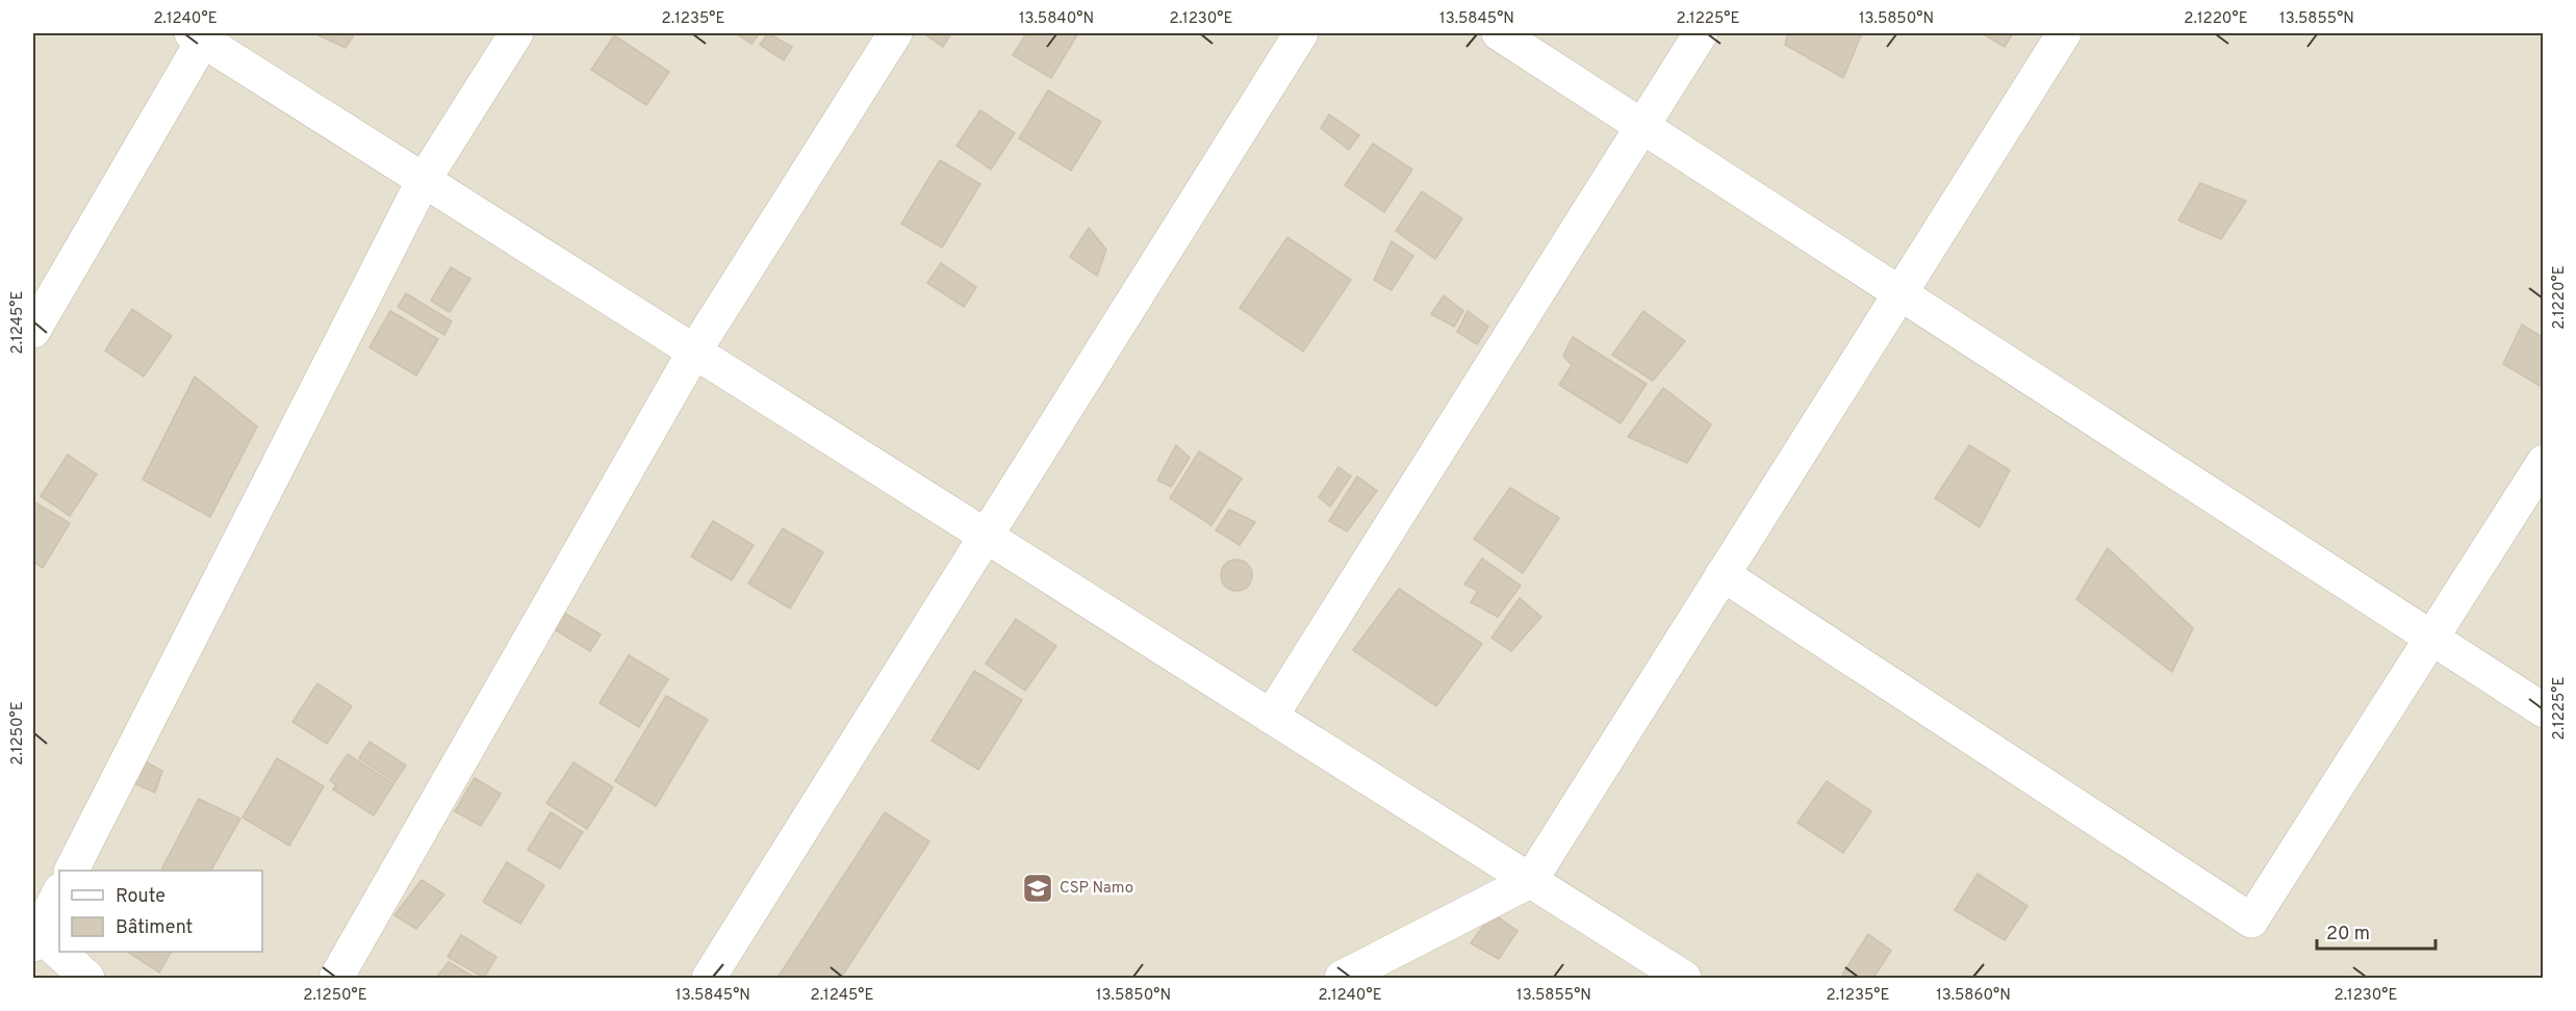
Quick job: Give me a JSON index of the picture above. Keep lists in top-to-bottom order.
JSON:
{
  "places": {
    "school or university": ["CSP Namo"]
  },
  "legend": ["Route", "Bâtiment"],
  "scale_bar": "20 m",
  "coordinates": [
    "2.1240°E",
    "2.1235°E",
    "13.5840°N",
    "2.1230°E",
    "13.5845°N",
    "2.1225°E",
    "13.5850°N",
    "2.1220°E",
    "13.5855°N",
    "2.1245°E",
    "2.1250°E",
    "13.5860°N"
  ]
}
